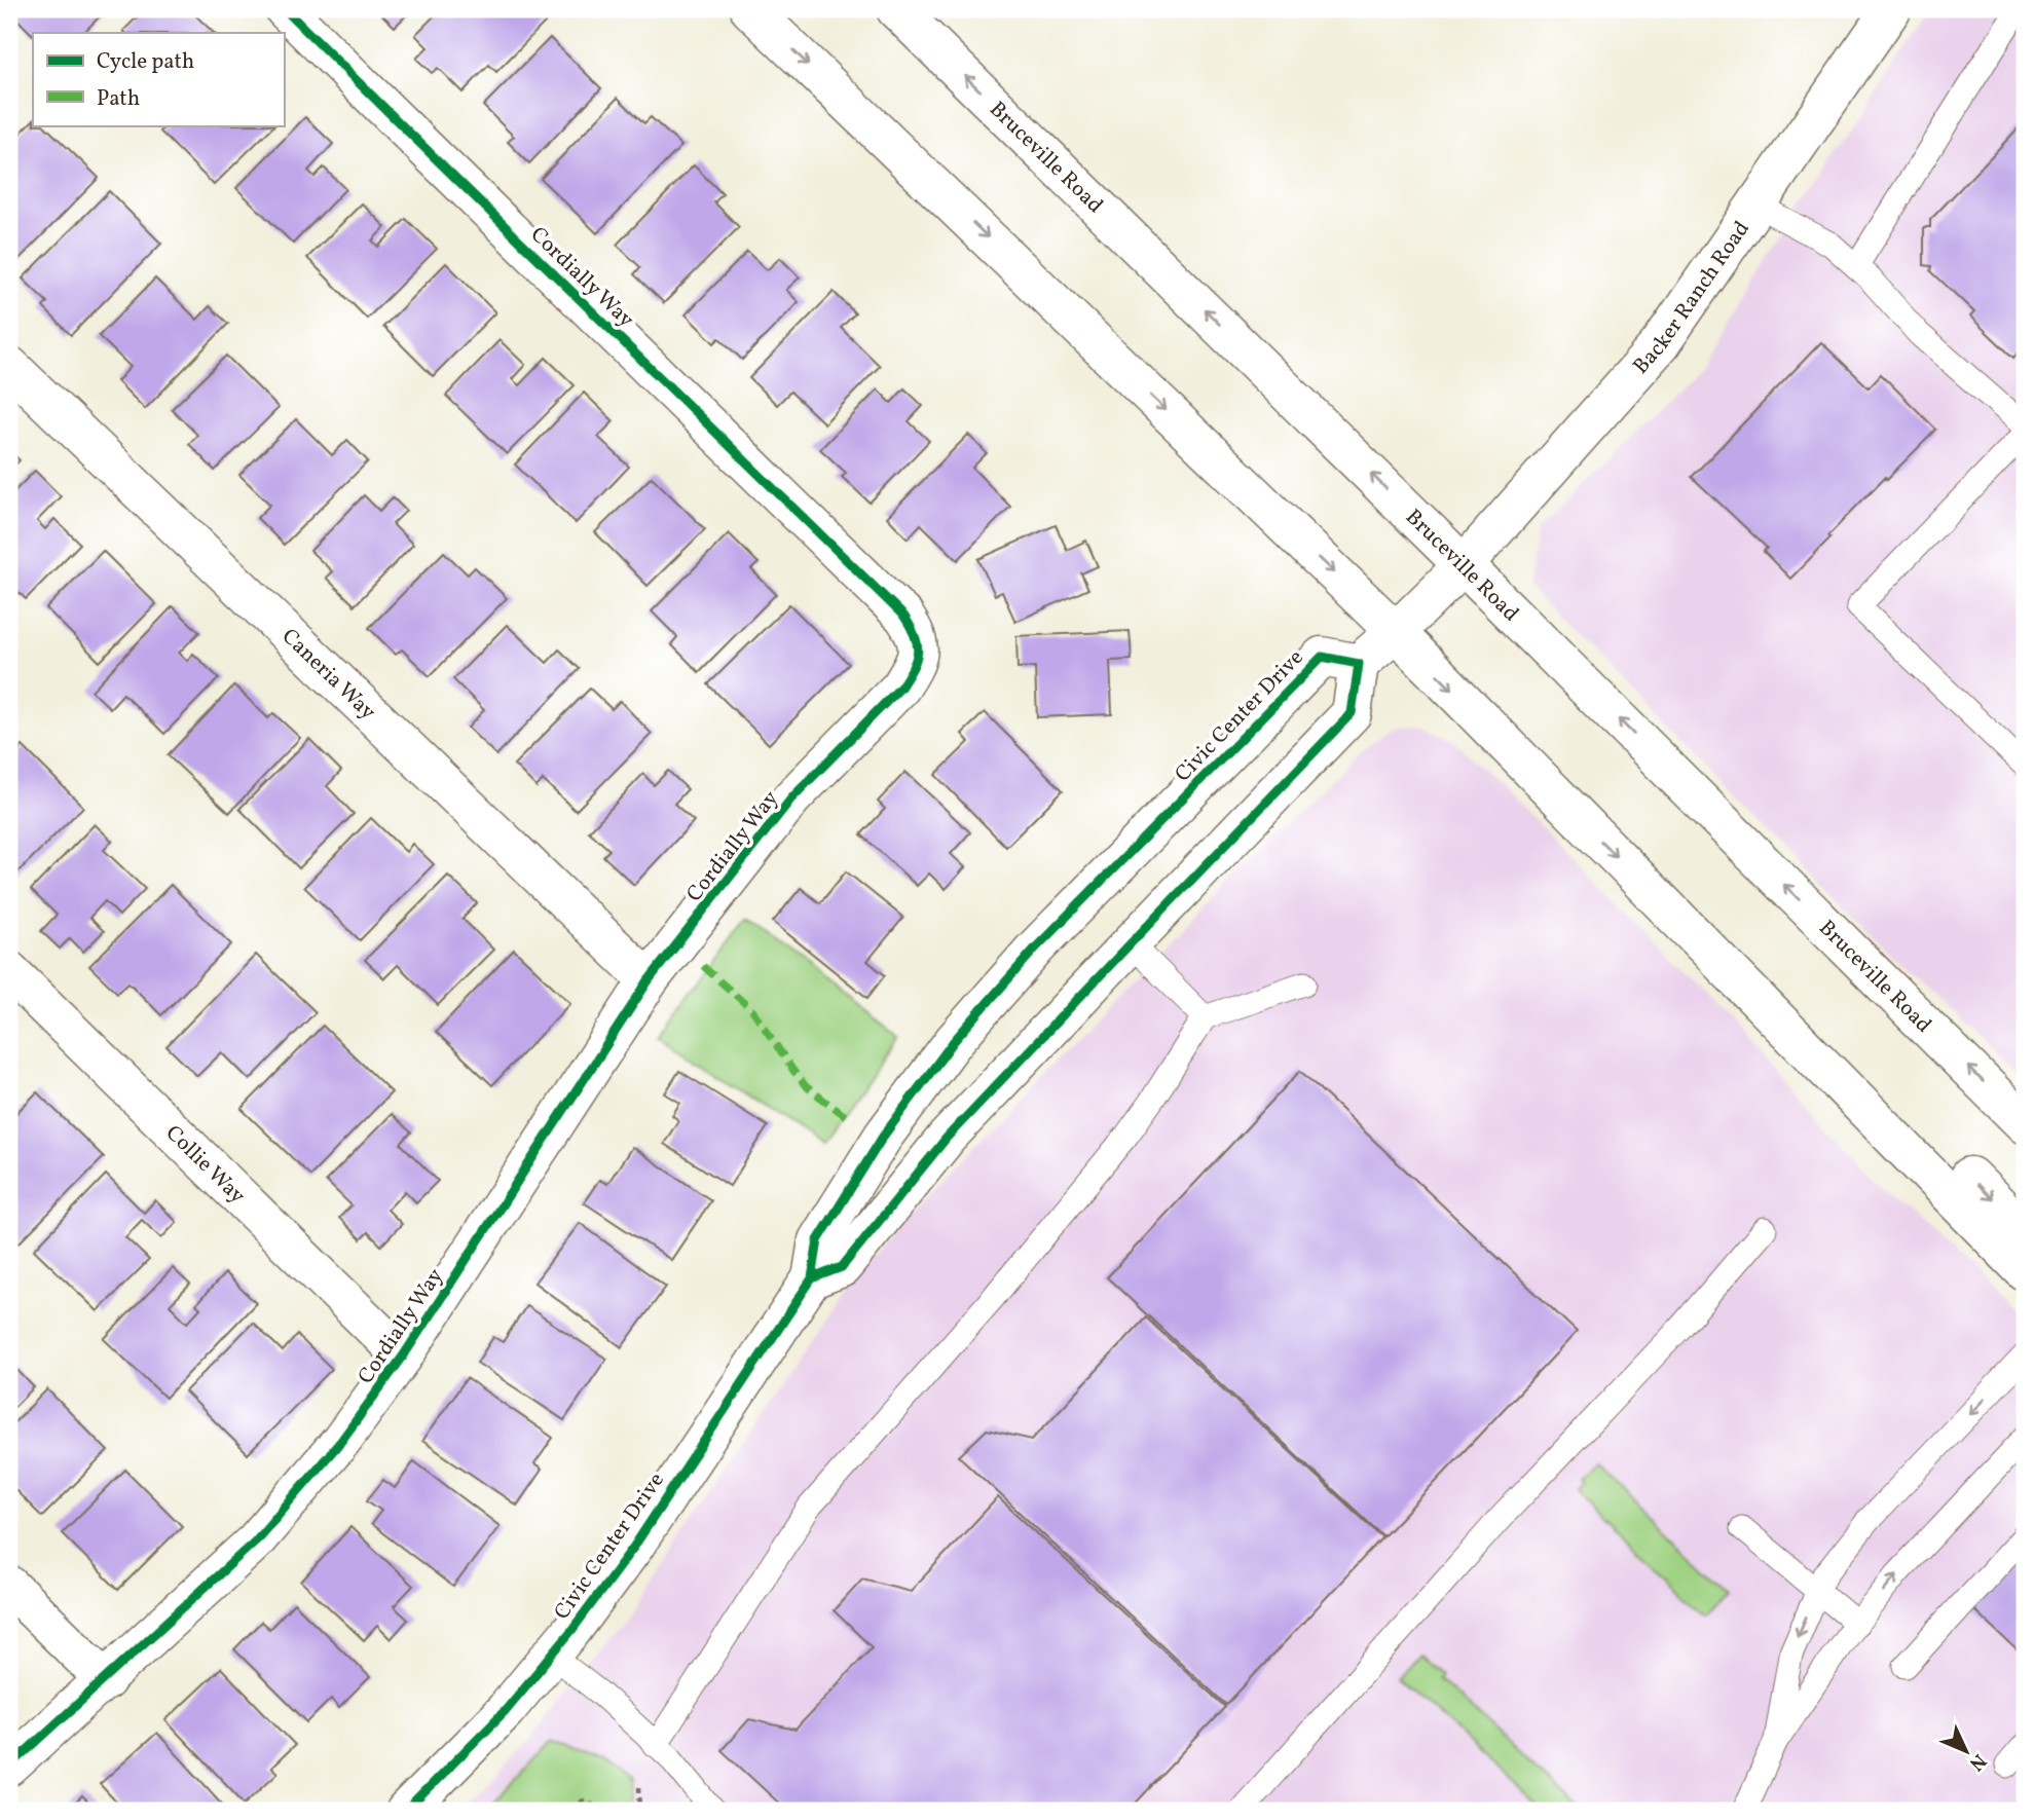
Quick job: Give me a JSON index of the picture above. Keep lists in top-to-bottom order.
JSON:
{
  "streets": {
    "street": [
      "Bruceville Road",
      "Cordially Way",
      "Backer Ranch Road",
      "Caneria Way",
      "Civic Center Drive",
      "Collie Way"
    ]
  },
  "crossings": [
    ["Bruceville Road", "Backer Ranch Road"],
    ["Cordially Way", "Caneria Way"],
    ["Cordially Way", "Collie Way"]
  ],
  "legend": ["Cycle path", "Path"],
  "north": "bottom right"
}
